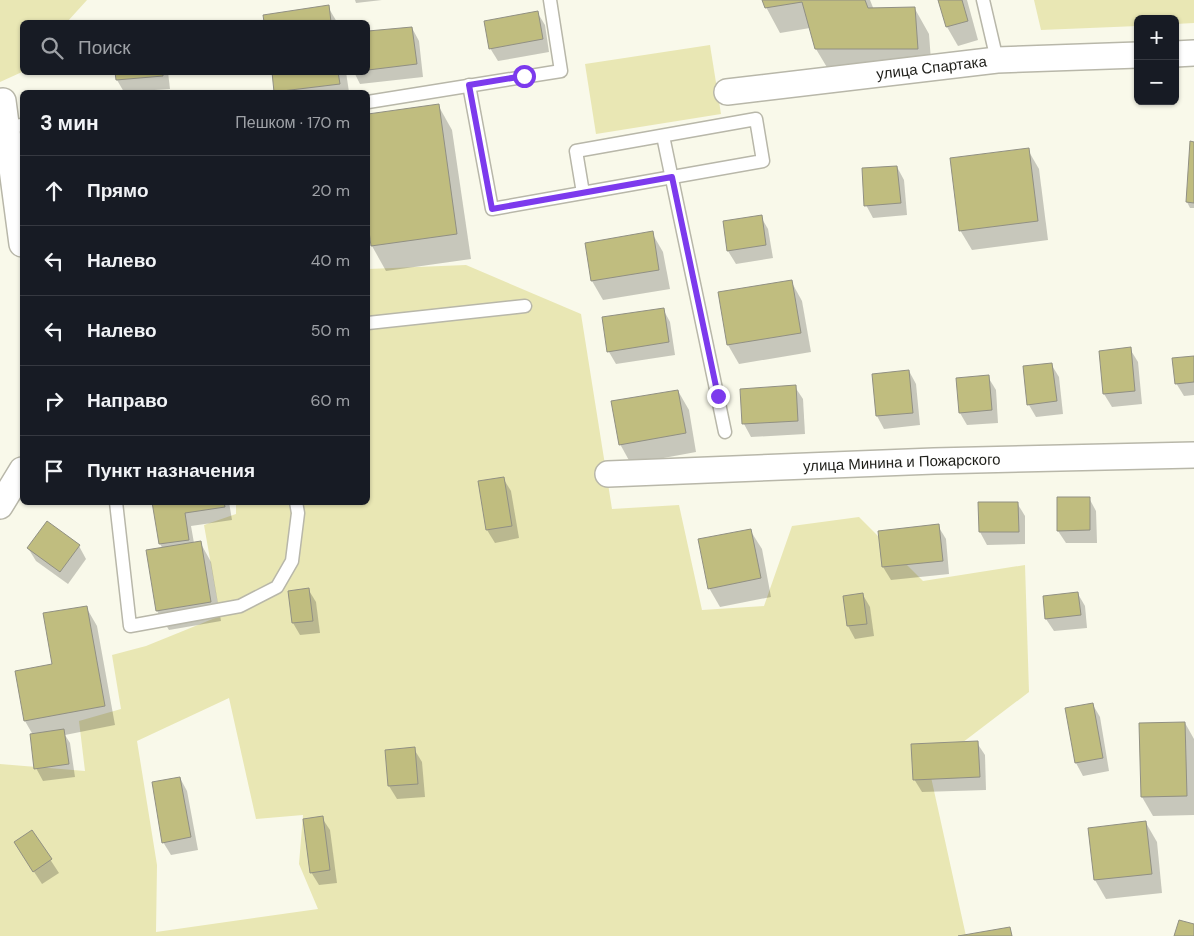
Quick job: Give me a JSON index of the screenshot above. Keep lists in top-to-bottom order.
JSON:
{
  "streets": {
    "street": ["улица Спартака", "улица Минина и Пожарского"]
  },
  "page": {
    "map_buttons": ["+", "−"],
    "search": "Поиск",
    "heading": ["3 мин", "Пешком · 170 m"],
    "list": [
      ["Прямо", "20 m"],
      ["Налево", "40 m"],
      ["Налево", "50 m"],
      ["Направо", "60 m"],
      "Пункт назначения"
    ]
  }
}
